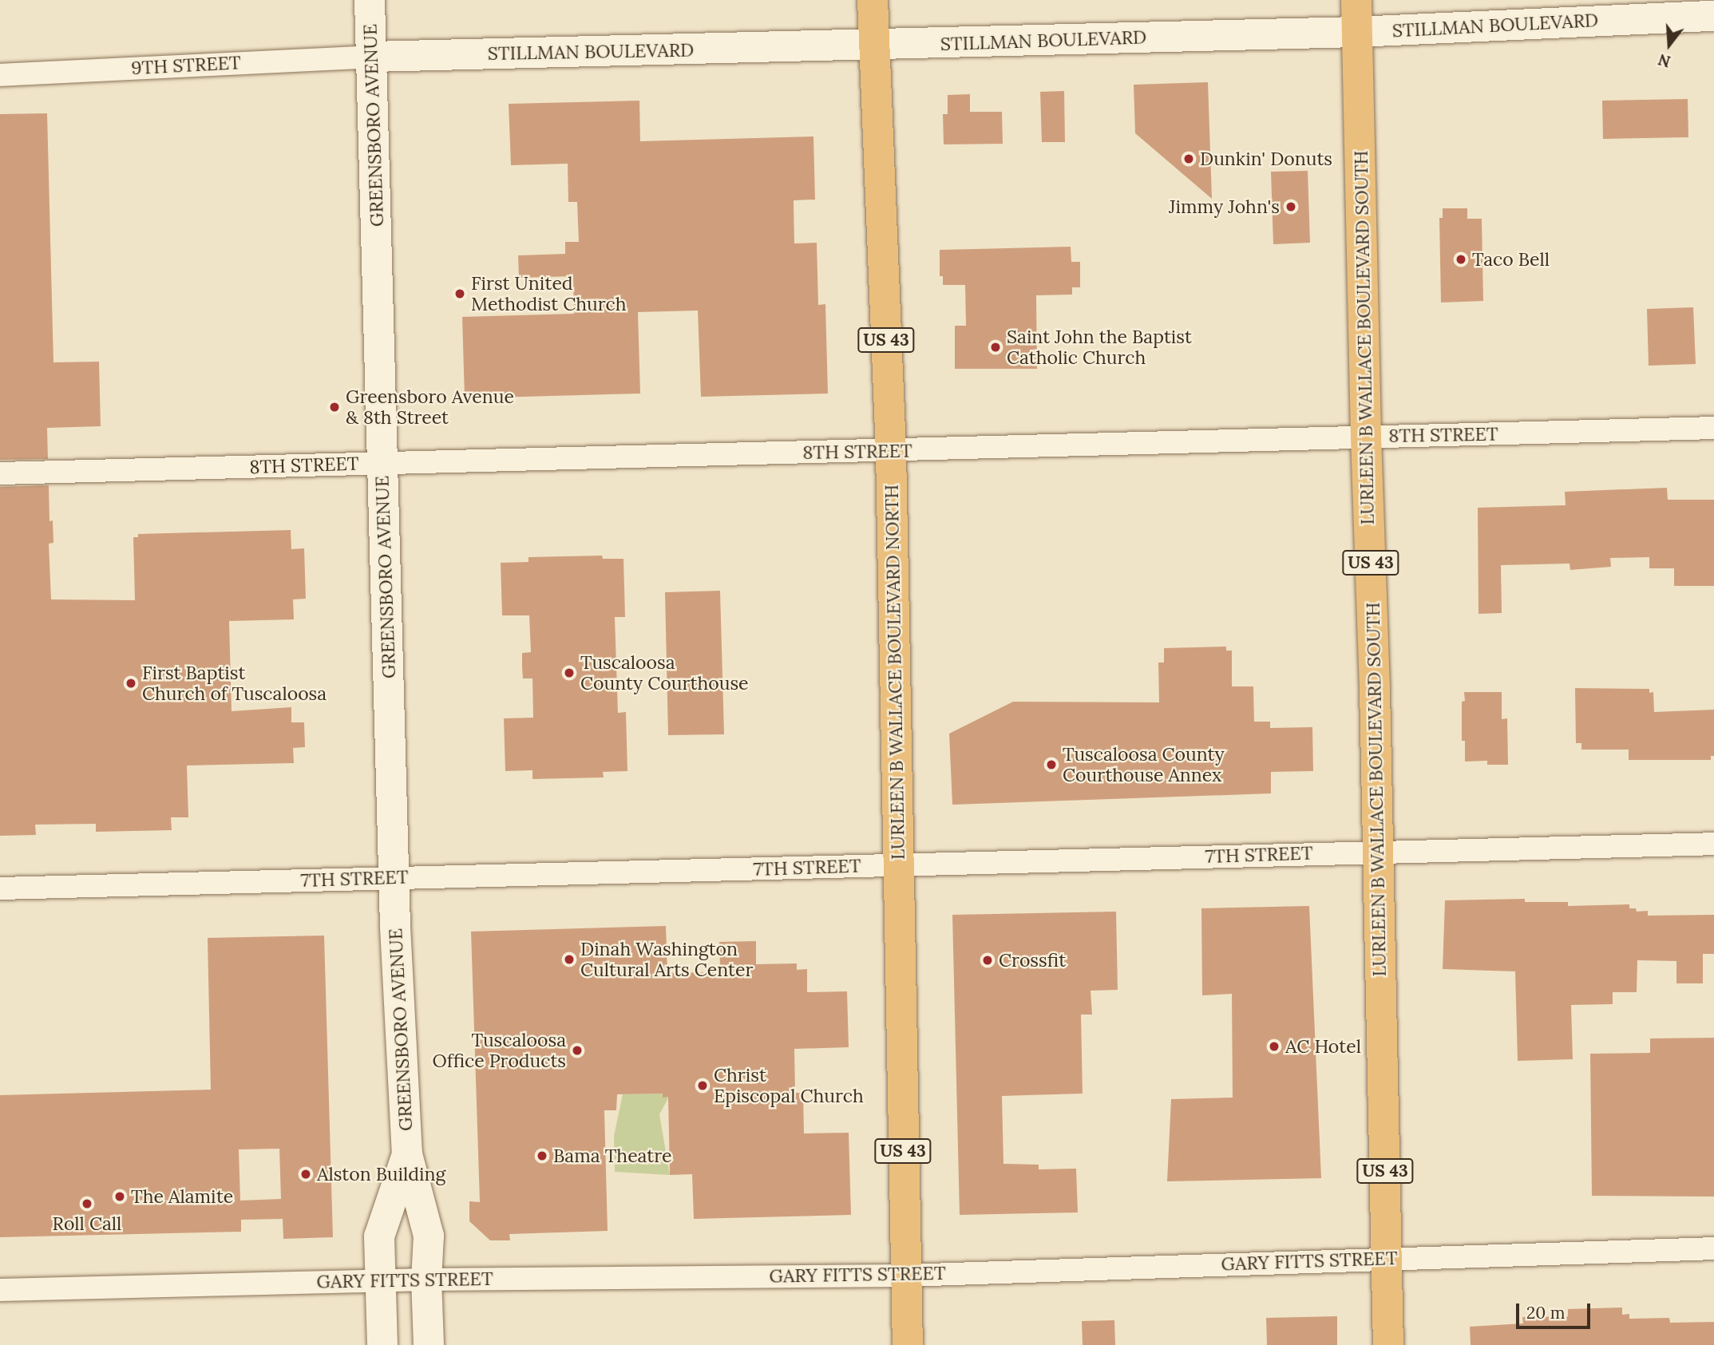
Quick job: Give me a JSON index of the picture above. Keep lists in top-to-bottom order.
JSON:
{
  "streets": {
    "highway": ["LURLEEN B WALLACE BOULEVARD SOUTH", "US 43", "LURLEEN B WALLACE BOULEVARD NORTH"],
    "main road": ["STILLMAN BOULEVARD", "GREENSBORO AVENUE"],
    "street": [
      "9TH STREET",
      "8TH STREET",
      "7TH STREET",
      "GARY FITTS STREET"
    ]
  },
  "crossings": [
    ["STILLMAN BOULEVARD", "9TH STREET"],
    ["STILLMAN BOULEVARD", "GREENSBORO AVENUE"],
    ["STILLMAN BOULEVARD", "LURLEEN B WALLACE BOULEVARD SOUTH"],
    ["STILLMAN BOULEVARD", "LURLEEN B WALLACE BOULEVARD NORTH"],
    ["9TH STREET", "GREENSBORO AVENUE"],
    ["GREENSBORO AVENUE", "8TH STREET"],
    ["GREENSBORO AVENUE", "7TH STREET"],
    ["GREENSBORO AVENUE", "GARY FITTS STREET"],
    ["LURLEEN B WALLACE BOULEVARD SOUTH", "8TH STREET"],
    ["LURLEEN B WALLACE BOULEVARD SOUTH", "7TH STREET"],
    ["LURLEEN B WALLACE BOULEVARD SOUTH", "GARY FITTS STREET"],
    ["8TH STREET", "LURLEEN B WALLACE BOULEVARD NORTH"],
    ["LURLEEN B WALLACE BOULEVARD NORTH", "7TH STREET"],
    ["LURLEEN B WALLACE BOULEVARD NORTH", "GARY FITTS STREET"]
  ],
  "places": [
    "Dunkin' Donuts",
    "Jimmy John's",
    "Taco Bell",
    "First United Methodist Church",
    "Saint John the Baptist Catholic Church",
    "Greensboro Avenue & 8th Street",
    "Tuscaloosa County Courthouse",
    "First Baptist Church of Tuscaloosa",
    "Tuscaloosa County Courthouse Annex",
    "Dinah Washington Cultural Arts Center",
    "Crossfit",
    "AC Hotel",
    "Tuscaloosa Office Products",
    "Christ Episcopal Church",
    "Bama Theatre",
    "Alston Building",
    "The Alamite",
    "Roll Call"
  ],
  "scale_bar": "20 m",
  "north": "bottom"
}
